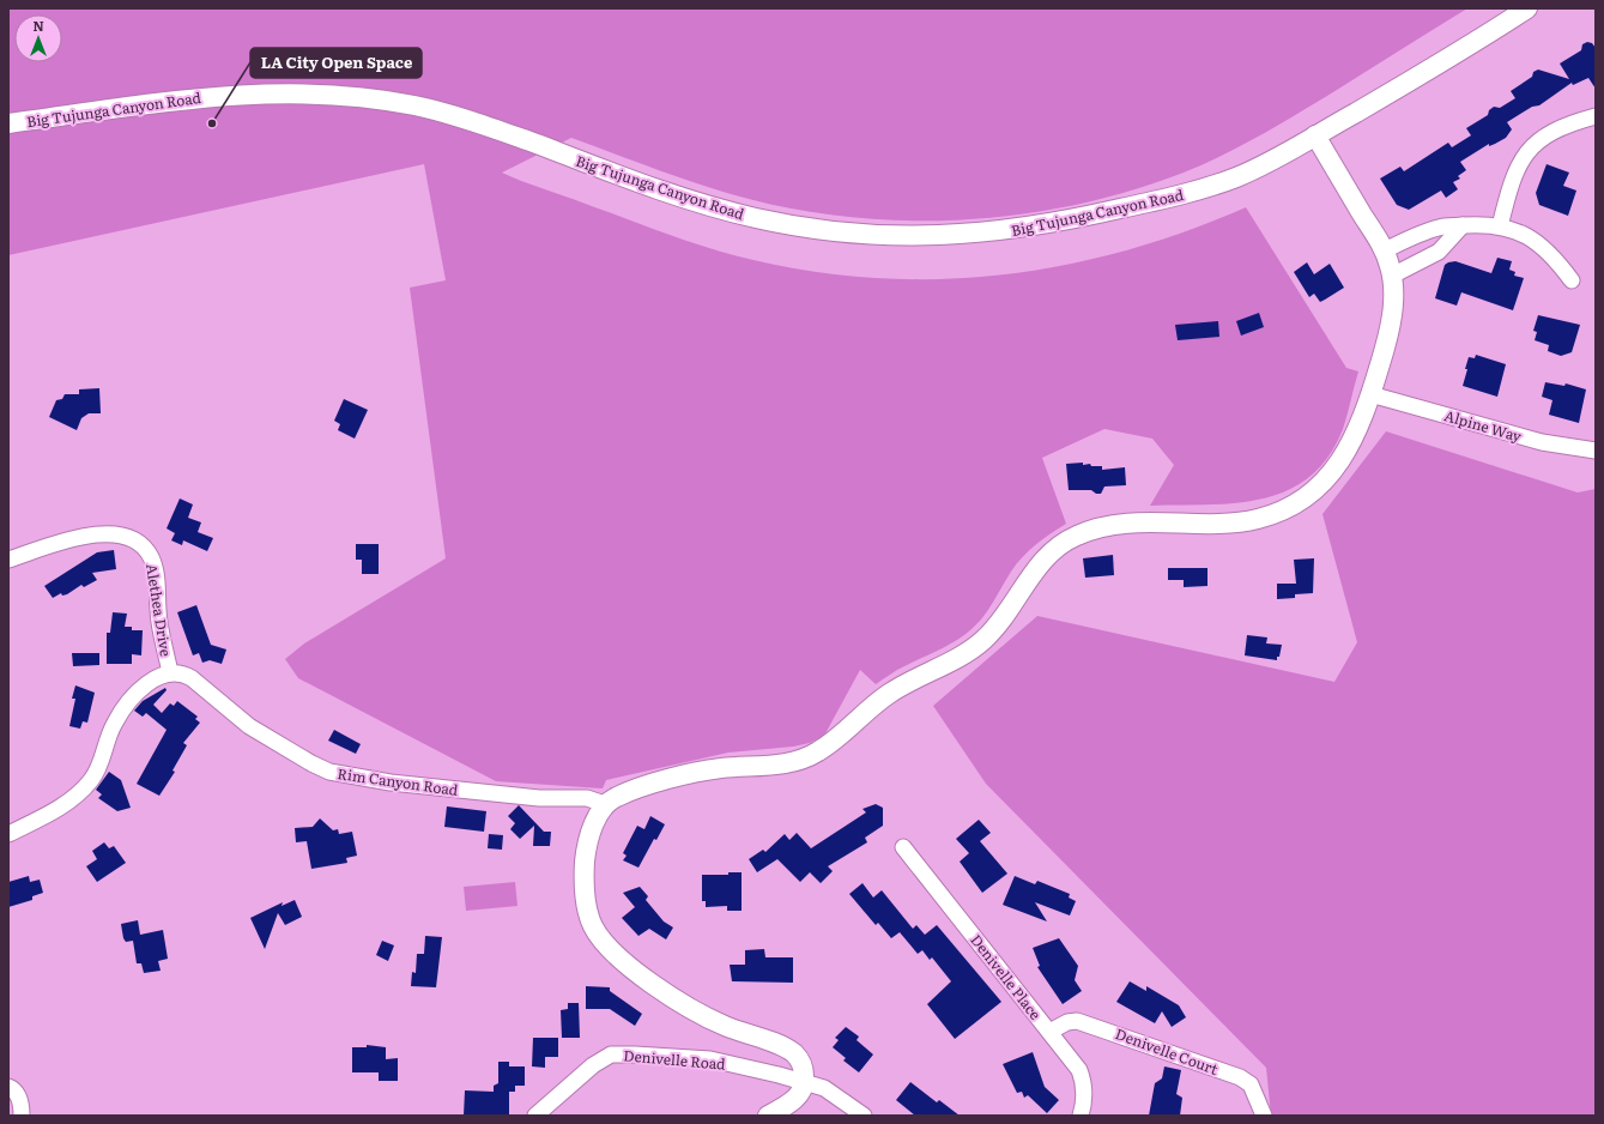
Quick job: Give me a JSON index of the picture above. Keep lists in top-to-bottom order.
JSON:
{
  "streets": {
    "street": [
      "Big Tujunga Canyon Road",
      "Alpine Way",
      "Alethea Drive",
      "Rim Canyon Road",
      "Denivelle Place",
      "Denivelle Court",
      "Denivelle Road"
    ]
  },
  "crossings": [
    ["Alethea Drive", "Rim Canyon Road"],
    ["Denivelle Place", "Denivelle Court"]
  ],
  "places": ["LA City Open Space"],
  "north": "top"
}
